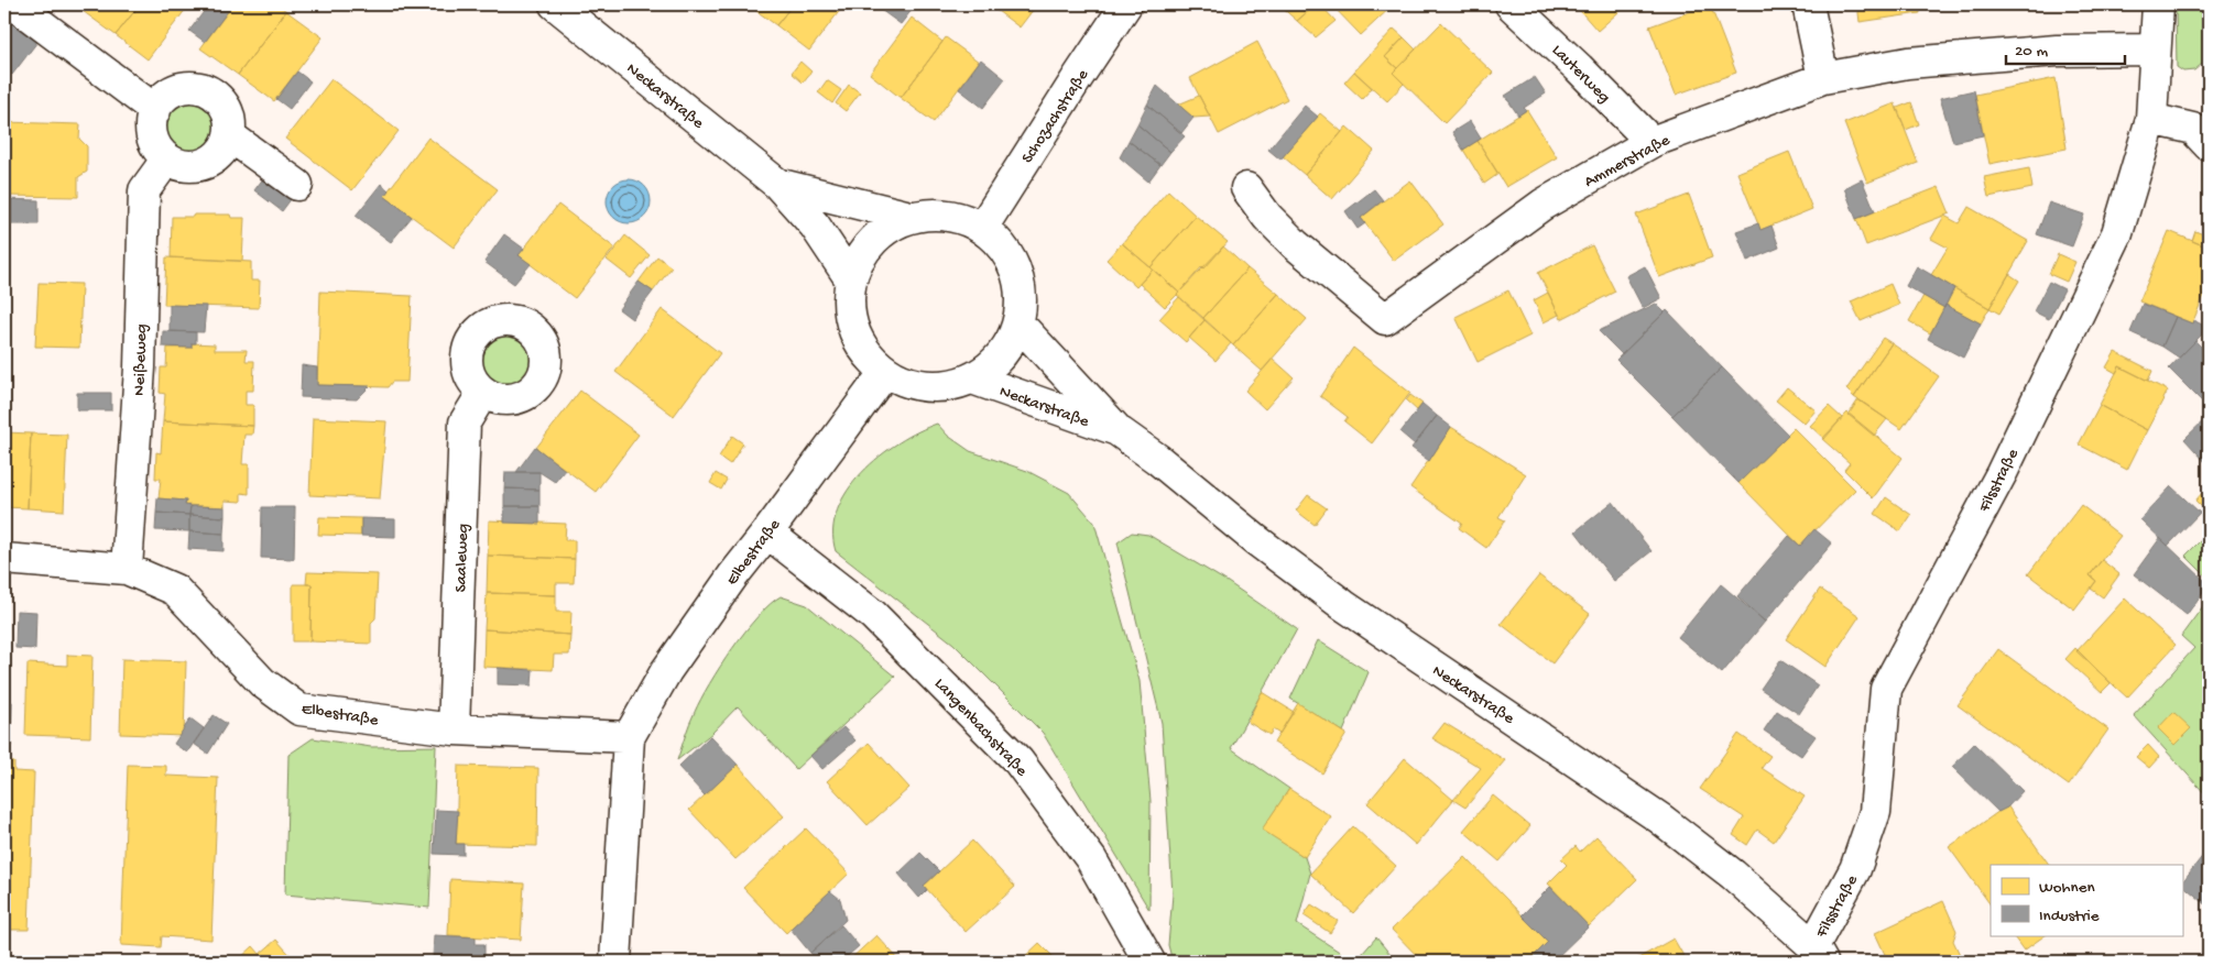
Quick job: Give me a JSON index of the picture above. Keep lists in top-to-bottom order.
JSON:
{
  "streets": {
    "street": [
      "Lauterweg",
      "Neckarstraße",
      "Schozachstraße",
      "Ammerstraße",
      "Neißeweg",
      "Filsstraße",
      "Elbestraße",
      "Saaleweg",
      "Langenbachstraße"
    ]
  },
  "crossings": [
    ["Lauterweg", "Ammerstraße"],
    ["Neckarstraße", "Schozachstraße"],
    ["Neckarstraße", "Filsstraße"],
    ["Neckarstraße", "Elbestraße"],
    ["Schozachstraße", "Elbestraße"],
    ["Ammerstraße", "Filsstraße"],
    ["Neißeweg", "Elbestraße"],
    ["Elbestraße", "Saaleweg"],
    ["Elbestraße", "Langenbachstraße"]
  ],
  "legend": ["Wohnen", "Industrie"],
  "scale_bar": "20 m"
}
